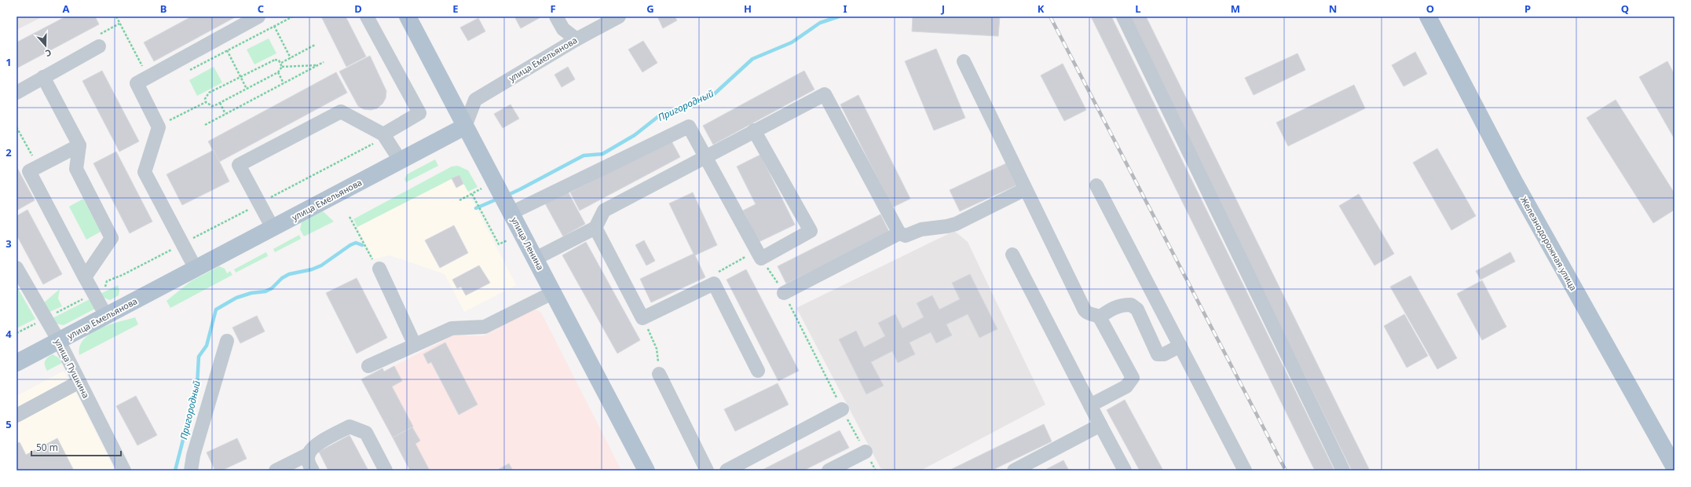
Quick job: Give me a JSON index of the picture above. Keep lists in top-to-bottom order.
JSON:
{
  "streets": {
    "main road": ["улица Емельянова", "улица Ленина", "Железнодорожная улица"],
    "street": ["улица Пушкина"]
  },
  "crossings": [
    ["улица Емельянова", "улица Ленина"],
    ["улица Емельянова", "улица Пушкина"]
  ],
  "water": ["Пригородный"],
  "scale_bar": "50 m",
  "north": "bottom",
  "grid": {
    "columns": [
      "A",
      "B",
      "C",
      "D",
      "E",
      "F",
      "G",
      "H",
      "I",
      "J",
      "K",
      "L",
      "M",
      "N",
      "O",
      "P",
      "Q"
    ],
    "rows": [
      "1",
      "2",
      "3",
      "4",
      "5"
    ]
  }
}
